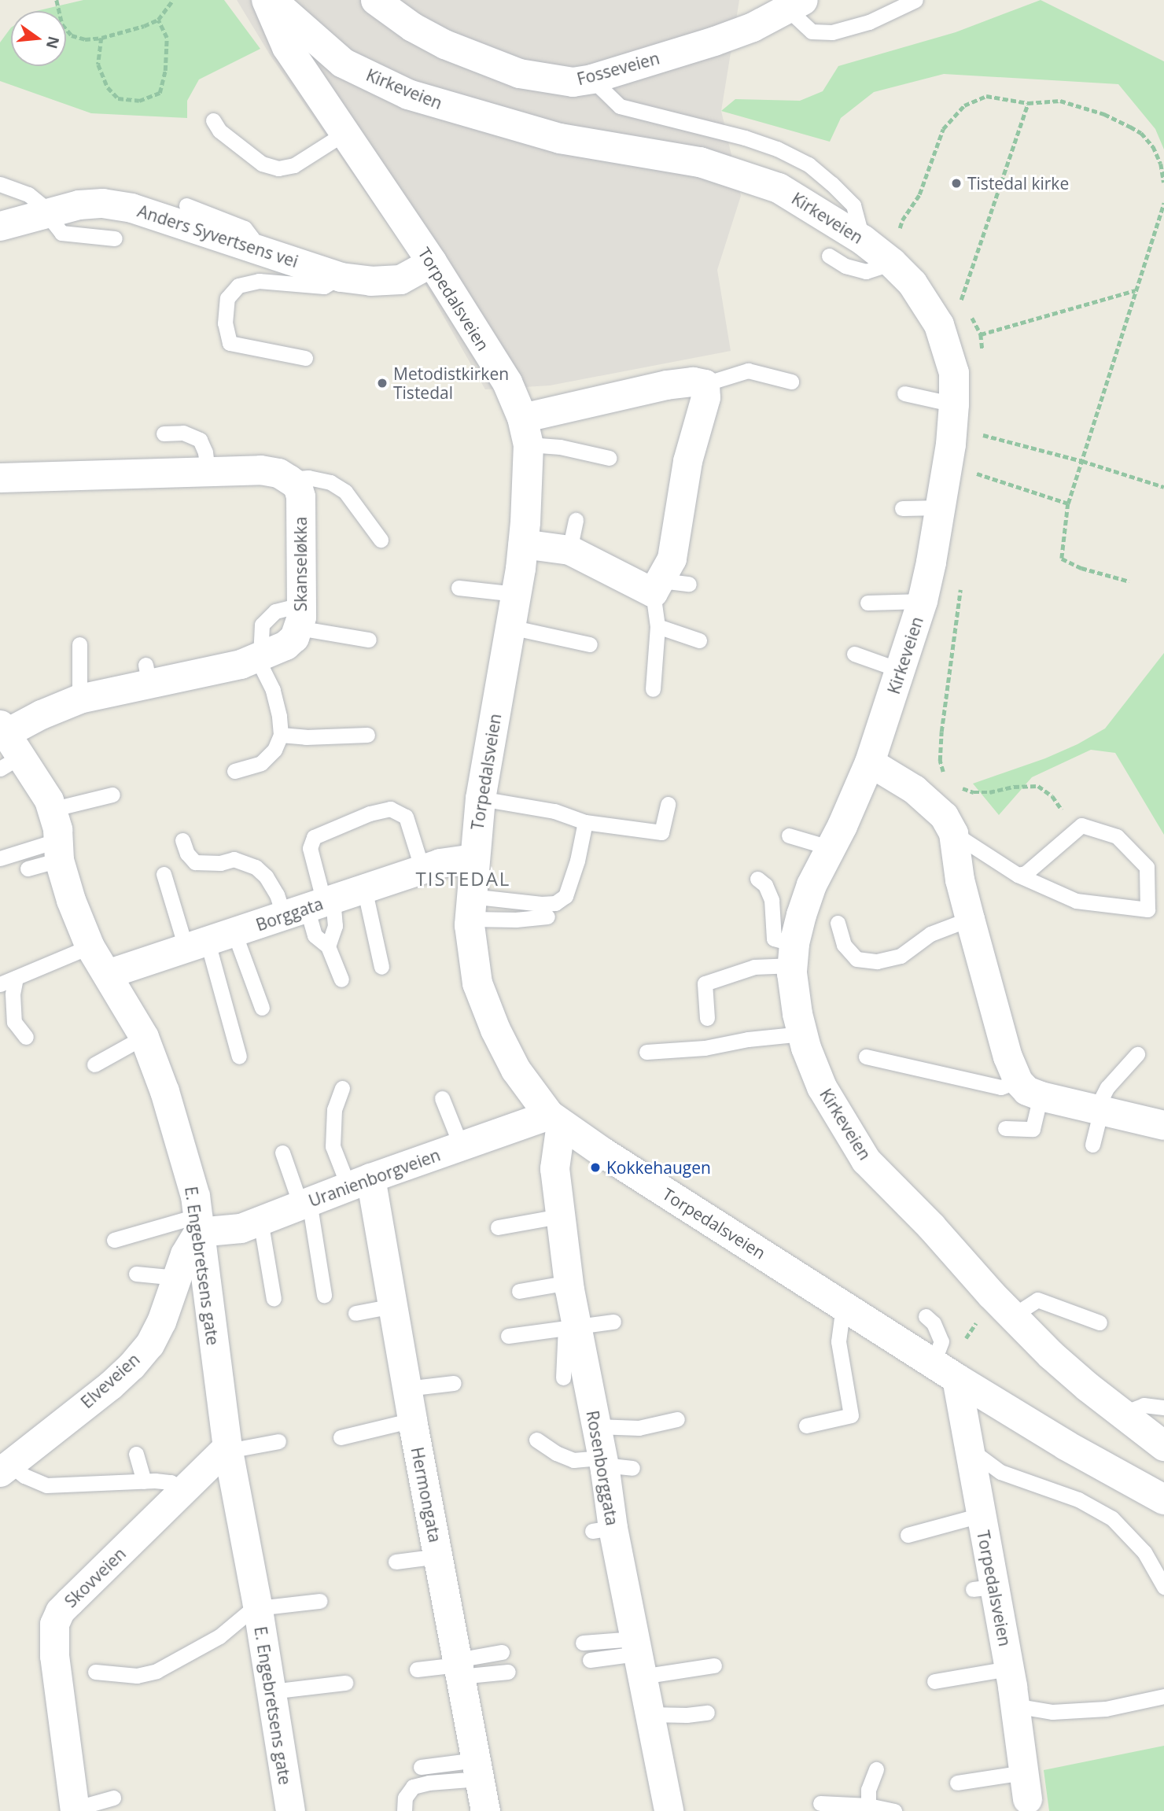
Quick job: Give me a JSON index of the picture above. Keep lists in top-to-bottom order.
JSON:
{
  "streets": {
    "main road": ["Kirkeveien", "Torpedalsveien"],
    "street": [
      "Fosseveien",
      "Anders Syvertsens vei",
      "Skanseløkka",
      "Borggata",
      "Uranienborgveien",
      "E. Engebretsens gate",
      "Elveveien",
      "Rosenborggata",
      "Hermongata",
      "Skovveien"
    ]
  },
  "crossings": [
    ["Anders Syvertsens vei", "Torpedalsveien"],
    ["Torpedalsveien", "Borggata"],
    ["Torpedalsveien", "Uranienborgveien"],
    ["Torpedalsveien", "Rosenborggata"],
    ["Skanseløkka", "E. Engebretsens gate"],
    ["Borggata", "E. Engebretsens gate"],
    ["Uranienborgveien", "E. Engebretsens gate"],
    ["Uranienborgveien", "Elveveien"],
    ["Uranienborgveien", "Rosenborggata"],
    ["Uranienborgveien", "Hermongata"],
    ["E. Engebretsens gate", "Elveveien"],
    ["E. Engebretsens gate", "Skovveien"]
  ],
  "districts": ["TISTEDAL"],
  "places": ["Tistedal kirke", "Metodistkirken Tistedal", "Kokkehaugen"],
  "north": "right"
}
